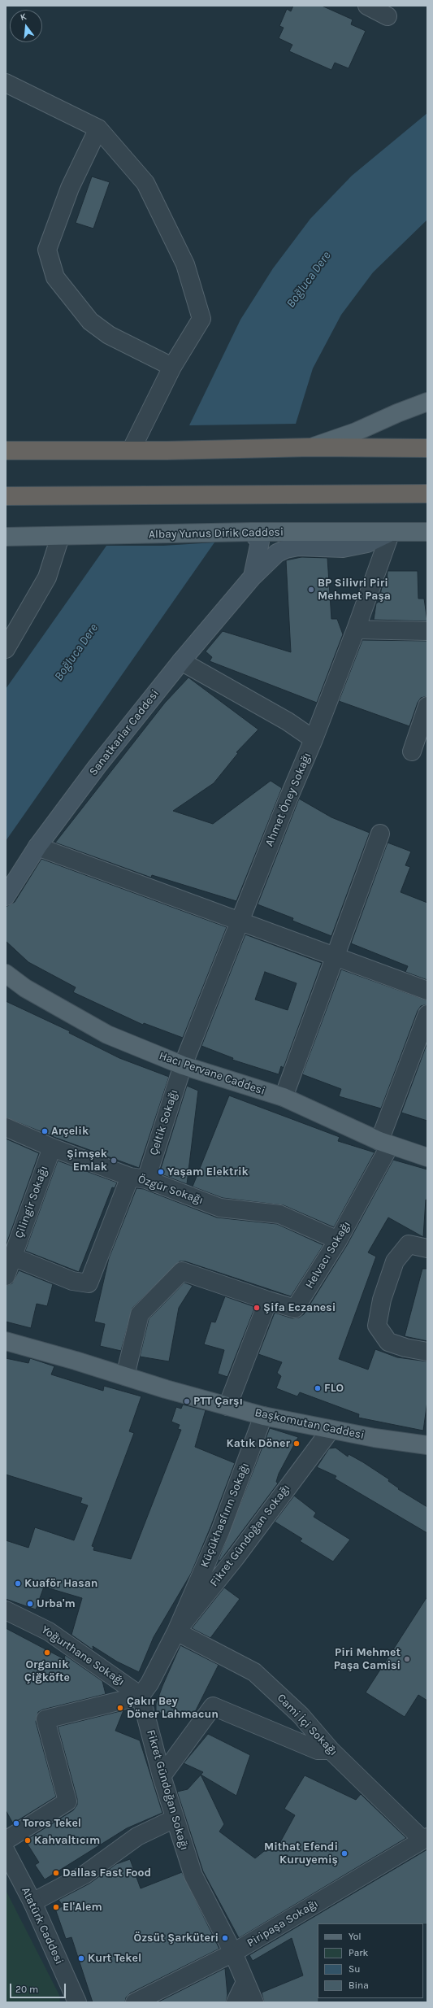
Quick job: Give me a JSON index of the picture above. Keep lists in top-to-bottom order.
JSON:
{
  "streets": {
    "main road": [
      "Albay Yunus Dirik Caddesi",
      "Sanatkarlar Caddesi",
      "Hacı Pervane Caddesi",
      "Başkomutan Caddesi"
    ],
    "street": [
      "Ahmet Öney Sokağı",
      "Çeltik Sokağı",
      "Özgür Sokağı",
      "Çilingir Sokağı",
      "Helvacı Sokağı",
      "Küçükhasfırın Sokağı",
      "Fikret Gündoğan Sokağı",
      "Yoğurthane Sokağı",
      "Cami İçi Sokağı",
      "Piripaşa Sokağı",
      "Atatürk Caddesi"
    ]
  },
  "crossings": [
    ["Albay Yunus Dirik Caddesi", "Sanatkarlar Caddesi"],
    ["Albay Yunus Dirik Caddesi", "Ahmet Öney Sokağı"],
    ["Sanatkarlar Caddesi", "Ahmet Öney Sokağı"],
    ["Ahmet Öney Sokağı", "Hacı Pervane Caddesi"],
    ["Ahmet Öney Sokağı", "Çeltik Sokağı"],
    ["Hacı Pervane Caddesi", "Çeltik Sokağı"],
    ["Hacı Pervane Caddesi", "Helvacı Sokağı"],
    ["Çeltik Sokağı", "Özgür Sokağı"],
    ["Çeltik Sokağı", "Çilingir Sokağı"],
    ["Özgür Sokağı", "Çilingir Sokağı"],
    ["Özgür Sokağı", "Helvacı Sokağı"],
    ["Başkomutan Caddesi", "Küçükhasfırın Sokağı"],
    ["Başkomutan Caddesi", "Fikret Gündoğan Sokağı"],
    ["Küçükhasfırın Sokağı", "Fikret Gündoğan Sokağı"],
    ["Küçükhasfırın Sokağı", "Cami İçi Sokağı"],
    ["Fikret Gündoğan Sokağı", "Yoğurthane Sokağı"],
    ["Fikret Gündoğan Sokağı", "Cami İçi Sokağı"],
    ["Fikret Gündoğan Sokağı", "Piripaşa Sokağı"],
    ["Cami İçi Sokağı", "Piripaşa Sokağı"]
  ],
  "water": ["Boğluca Dere"],
  "places": [
    "BP Silivri Piri Mehmet Paşa",
    "Arçelik",
    "Şimşek Emlak",
    "Yaşam Elektrik",
    "Şifa Eczanesi",
    "FLO",
    "PTT Çarşı",
    "Katık Döner",
    "Kuaför Hasan",
    "Urba'm",
    "Organik Çiğköfte",
    "Piri Mehmet Paşa Camisi",
    "Çakır Bey Döner Lahmacun",
    "Toros Tekel",
    "Kahvaltıcım",
    "Mithat Efendi Kuruyemiş",
    "Dallas Fast Food",
    "El'Alem",
    "Özsüt Şarküteri",
    "Kurt Tekel"
  ],
  "legend": [
    "Yol",
    "Park",
    "Su",
    "Bina"
  ],
  "scale_bar": "20 m",
  "north": "top"
}
